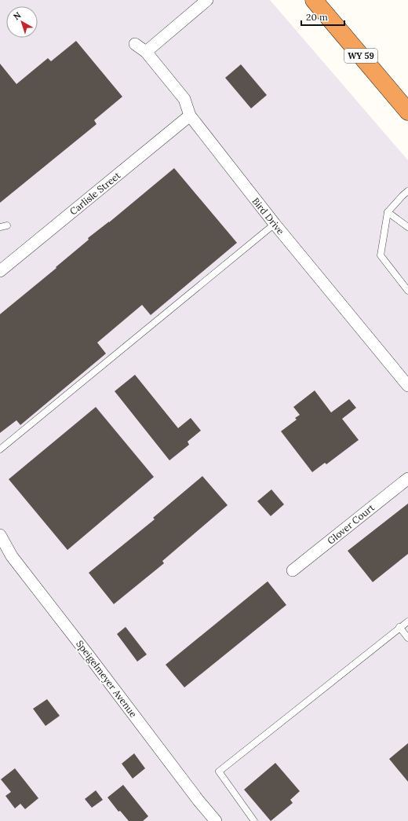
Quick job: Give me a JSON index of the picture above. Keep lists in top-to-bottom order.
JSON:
{
  "streets": {
    "highway": ["WY 59"],
    "street": [
      "Carlisle Street",
      "Bird Drive",
      "Glover Court",
      "Speigelmeyer Avenue"
    ]
  },
  "crossings": [
    ["Carlisle Street", "Bird Drive"]
  ],
  "scale_bar": "20 m",
  "north": "top left"
}
